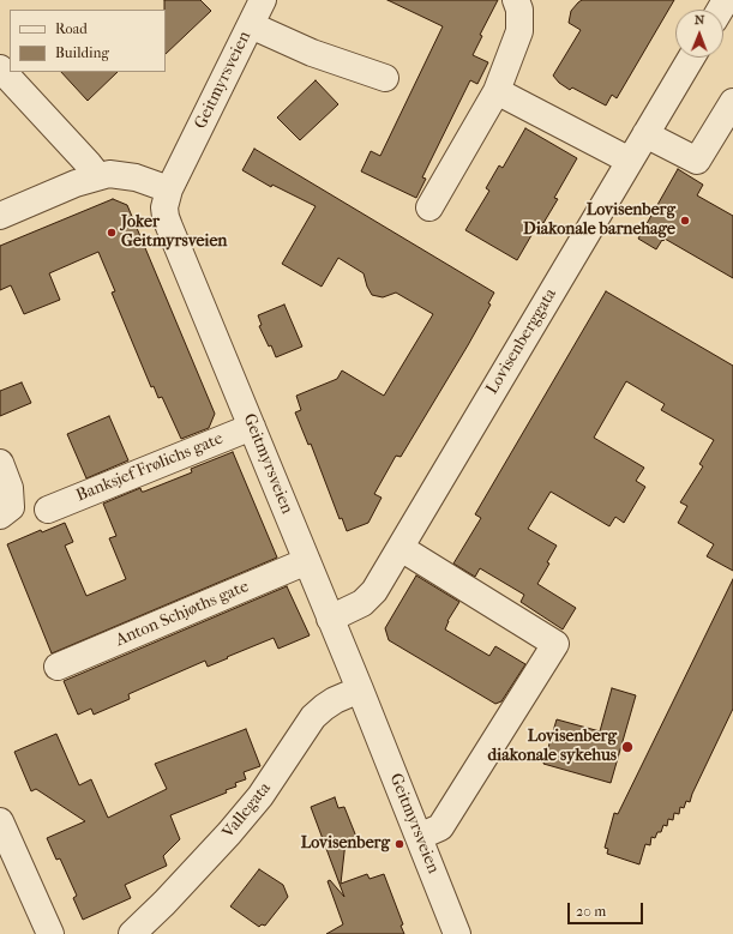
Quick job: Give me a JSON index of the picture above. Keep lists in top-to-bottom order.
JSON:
{
  "streets": {
    "street": [
      "Geitmyrsveien",
      "Lovisenberggata",
      "Banksjef Frølichs gate",
      "Anton Schjøths gate",
      "Vallegata"
    ]
  },
  "crossings": [
    ["Geitmyrsveien", "Lovisenberggata"],
    ["Geitmyrsveien", "Banksjef Frølichs gate"],
    ["Geitmyrsveien", "Anton Schjøths gate"],
    ["Geitmyrsveien", "Vallegata"]
  ],
  "places": [
    "Lovisenberg Diakonale barnehage",
    "Joker Geitmyrsveien",
    "Lovisenberg diakonale sykehus",
    "Lovisenberg"
  ],
  "legend": ["Road", "Building"],
  "scale_bar": "20 m",
  "north": "top"
}
